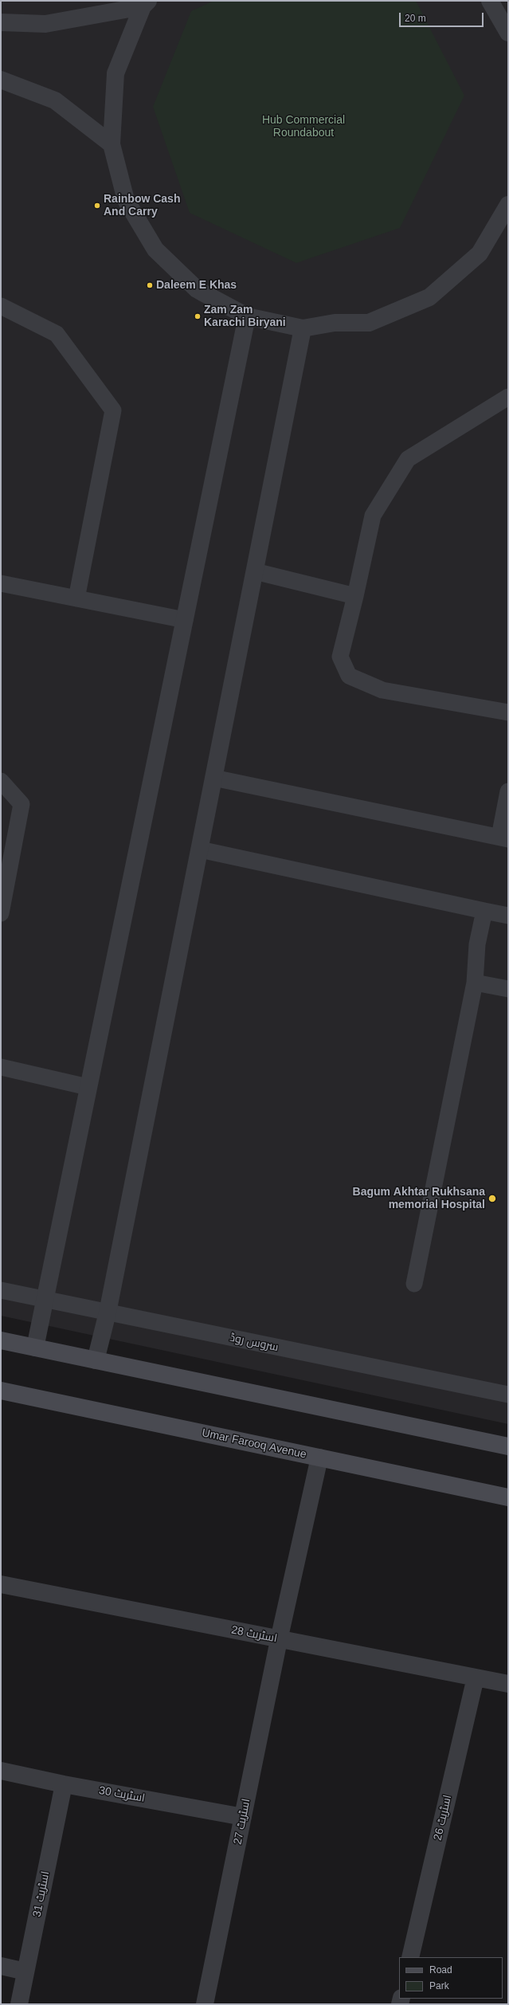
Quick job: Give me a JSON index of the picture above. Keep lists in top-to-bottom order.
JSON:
{
  "streets": {
    "main road": ["Umar Farooq Avenue"],
    "street": [
      "اسٹریٹ 28",
      "اسٹریٹ 30",
      "اسٹریٹ 26",
      "اسٹریٹ 27",
      "اسٹریٹ 31"
    ],
    "lane": ["سروس روڈ"]
  },
  "crossings": [
    ["Umar Farooq Avenue", "اسٹریٹ 27"],
    ["اسٹریٹ 28", "اسٹریٹ 26"],
    ["اسٹریٹ 28", "اسٹریٹ 27"],
    ["اسٹریٹ 30", "اسٹریٹ 27"],
    ["اسٹریٹ 30", "اسٹریٹ 31"]
  ],
  "parks": ["Hub Commercial Roundabout"],
  "places": [
    "Rainbow Cash And Carry",
    "Daleem E Khas",
    "Zam Zam Karachi Biryani",
    "Bagum Akhtar Rukhsana memorial Hospital"
  ],
  "legend": ["Road", "Park"],
  "scale_bar": "20 m"
}
